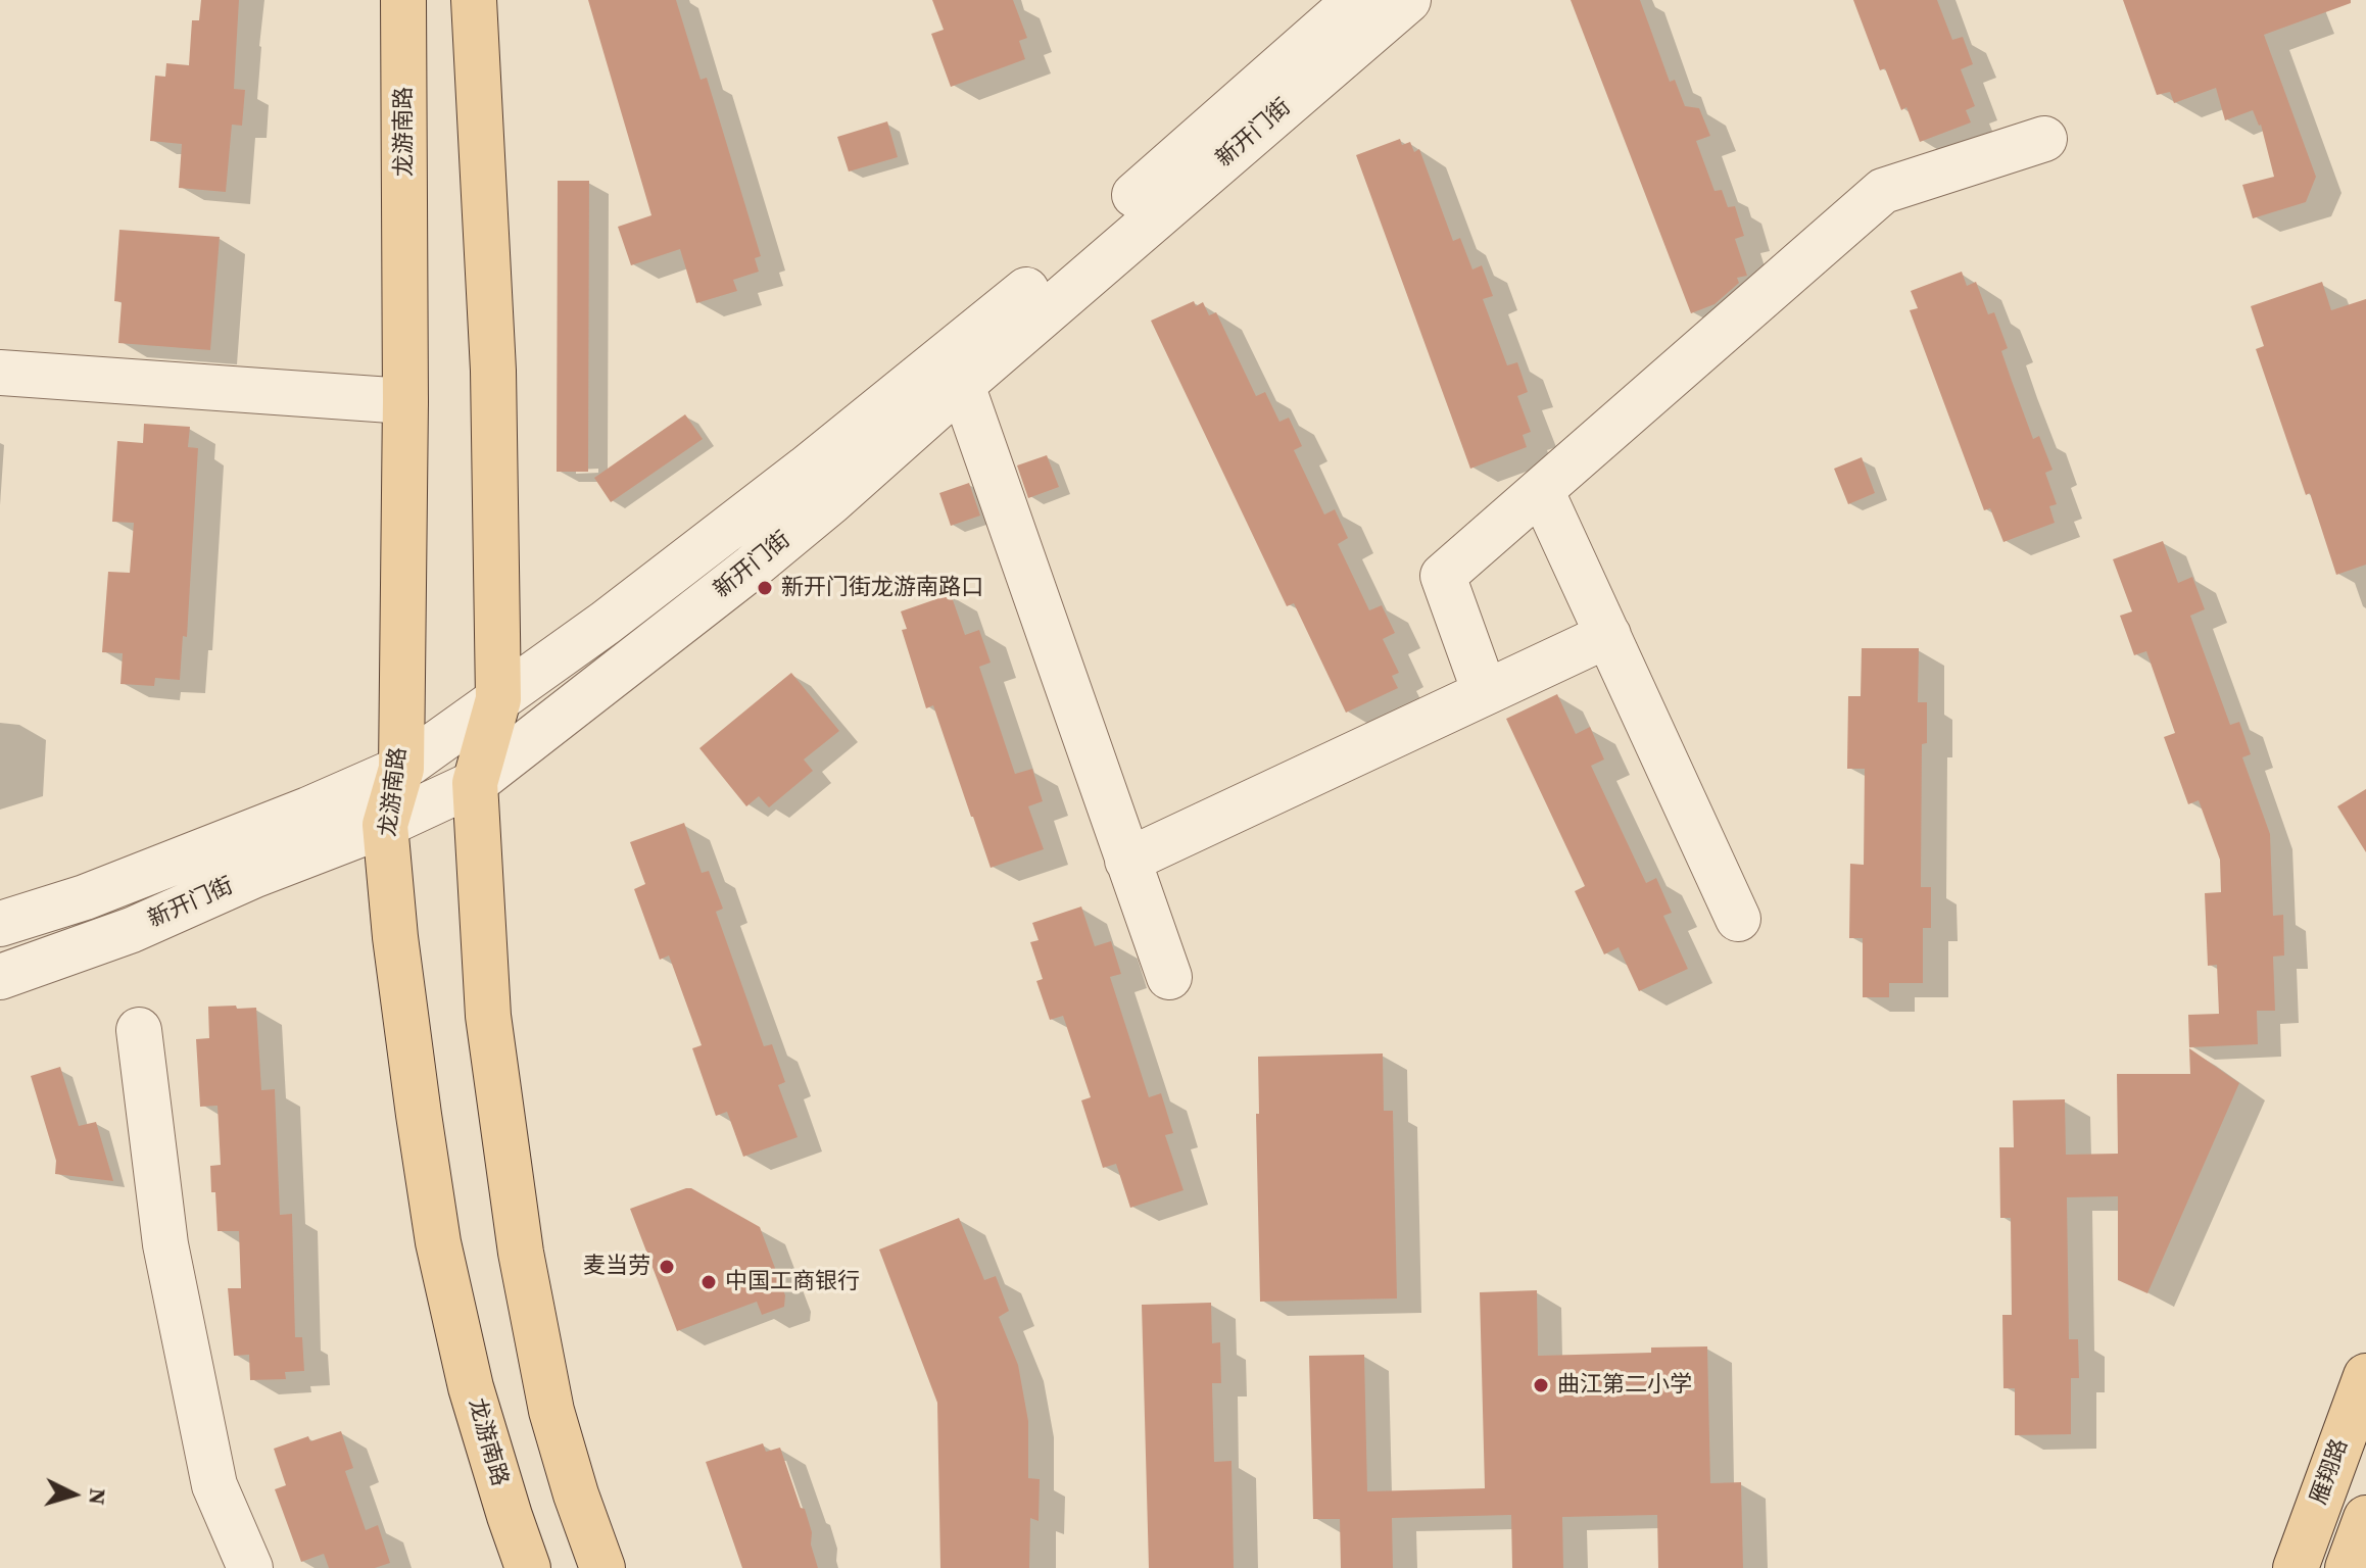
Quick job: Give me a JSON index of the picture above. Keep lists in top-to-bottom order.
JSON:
{
  "streets": {
    "main road": ["龙游南路", "雁翔路"],
    "street": ["新开门街"]
  },
  "crossings": [
    ["龙游南路", "新开门街"]
  ],
  "places": [
    "新开门街龙游南路口",
    "麦当劳",
    "中国工商银行",
    "曲江第二小学"
  ],
  "north": "right"
}
